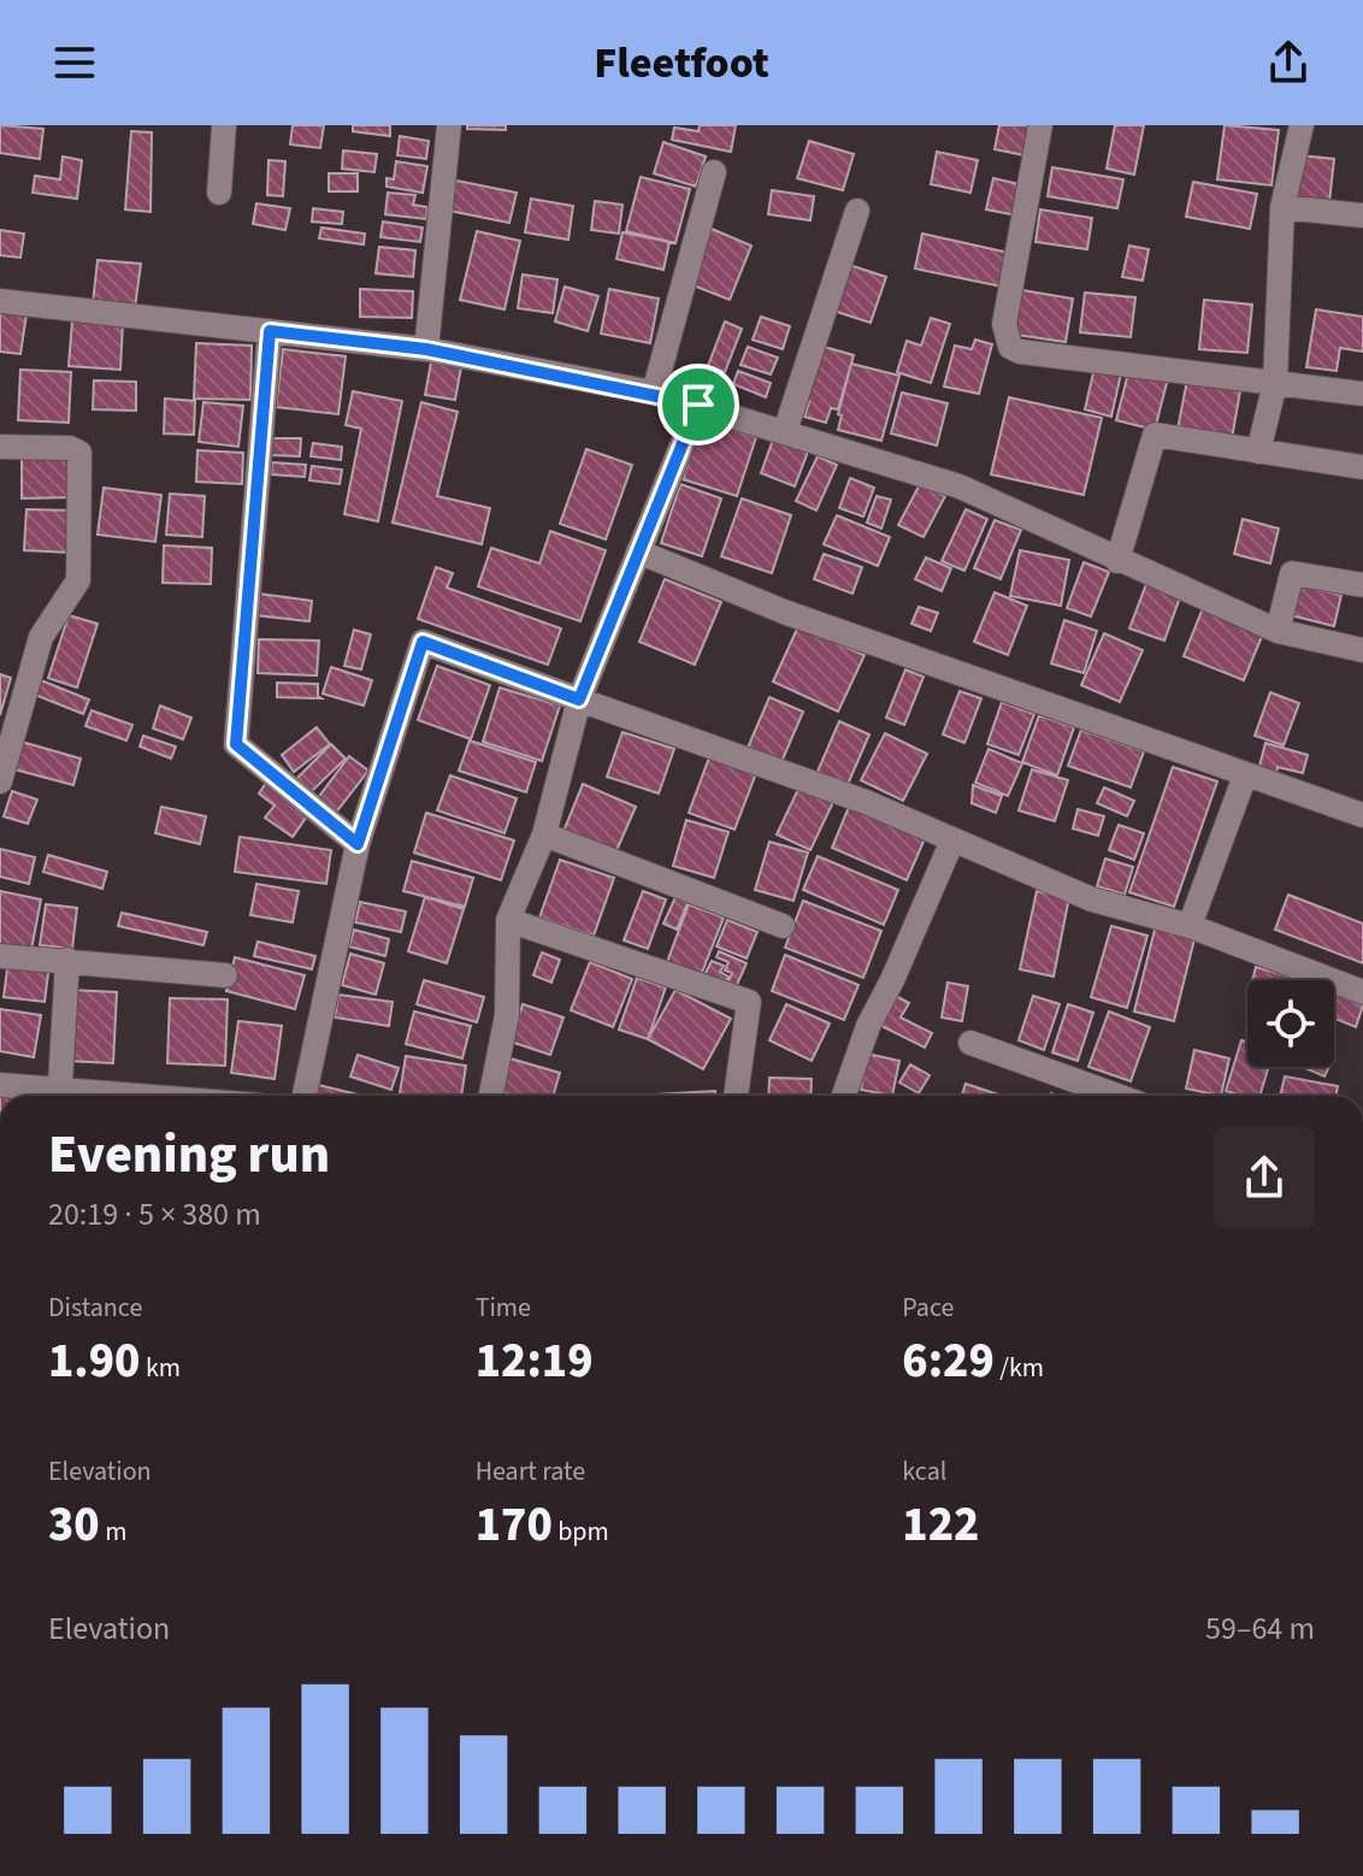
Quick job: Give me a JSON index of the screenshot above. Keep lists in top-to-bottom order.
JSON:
{
  "page": {
    "header": "Fleetfoot",
    "heading": ["Evening run", "20:19 · 5 × 380 m"],
    "stats": [
      ["Distance", "1.90 km"],
      ["Time", "12:19"],
      ["Pace", "6:29 /km"],
      ["Elevation", "30 m"],
      ["Heart rate", "170 bpm"],
      ["kcal", "122"]
    ],
    "chart": ["Elevation", "59–64 m"]
  }
}
